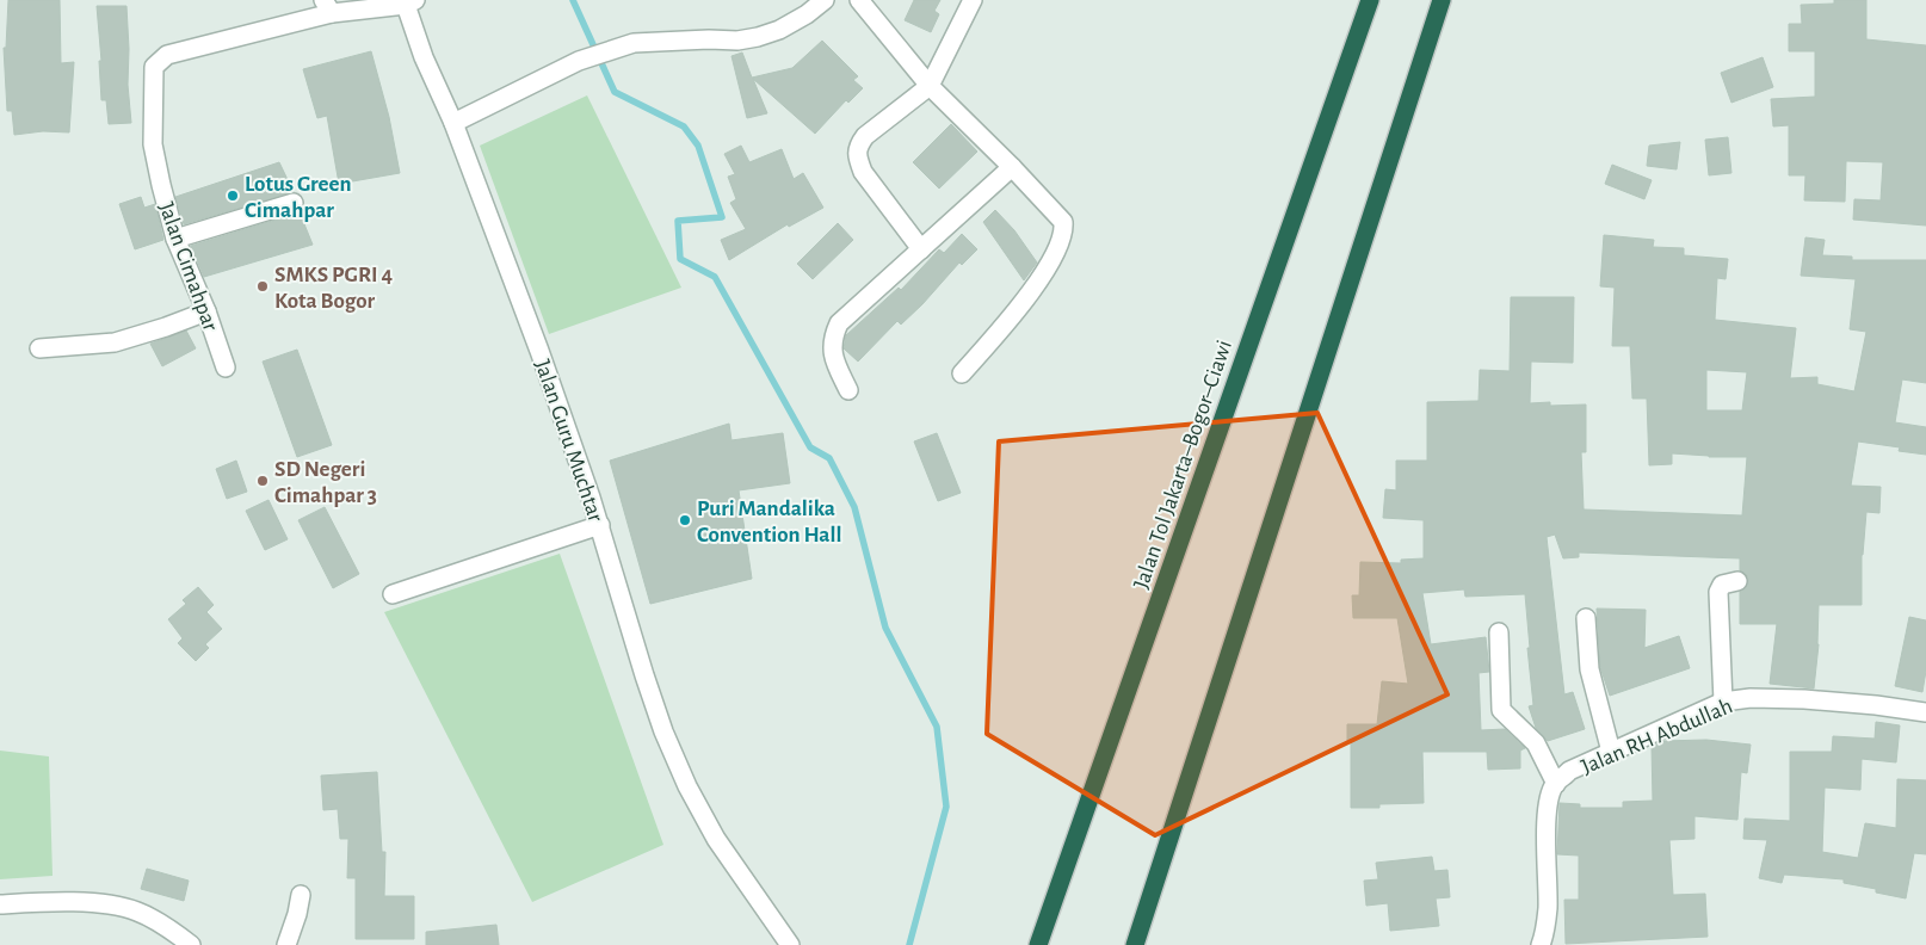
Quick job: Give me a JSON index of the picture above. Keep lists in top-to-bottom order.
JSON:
{
  "streets": {
    "highway": ["Jalan Tol Jakarta–Bogor–Ciawi"],
    "street": ["Jalan Cimahpar", "Jalan Guru Muchtar", "Jalan RH Abdullah"]
  },
  "crossings": [
    ["Jalan Cimahpar", "Jalan Guru Muchtar"]
  ],
  "places": [
    "Lotus Green Cimahpar",
    "SMKS PGRI 4 Kota Bogor",
    "SD Negeri Cimahpar 3",
    "Puri Mandalika Convention Hall"
  ]
}
